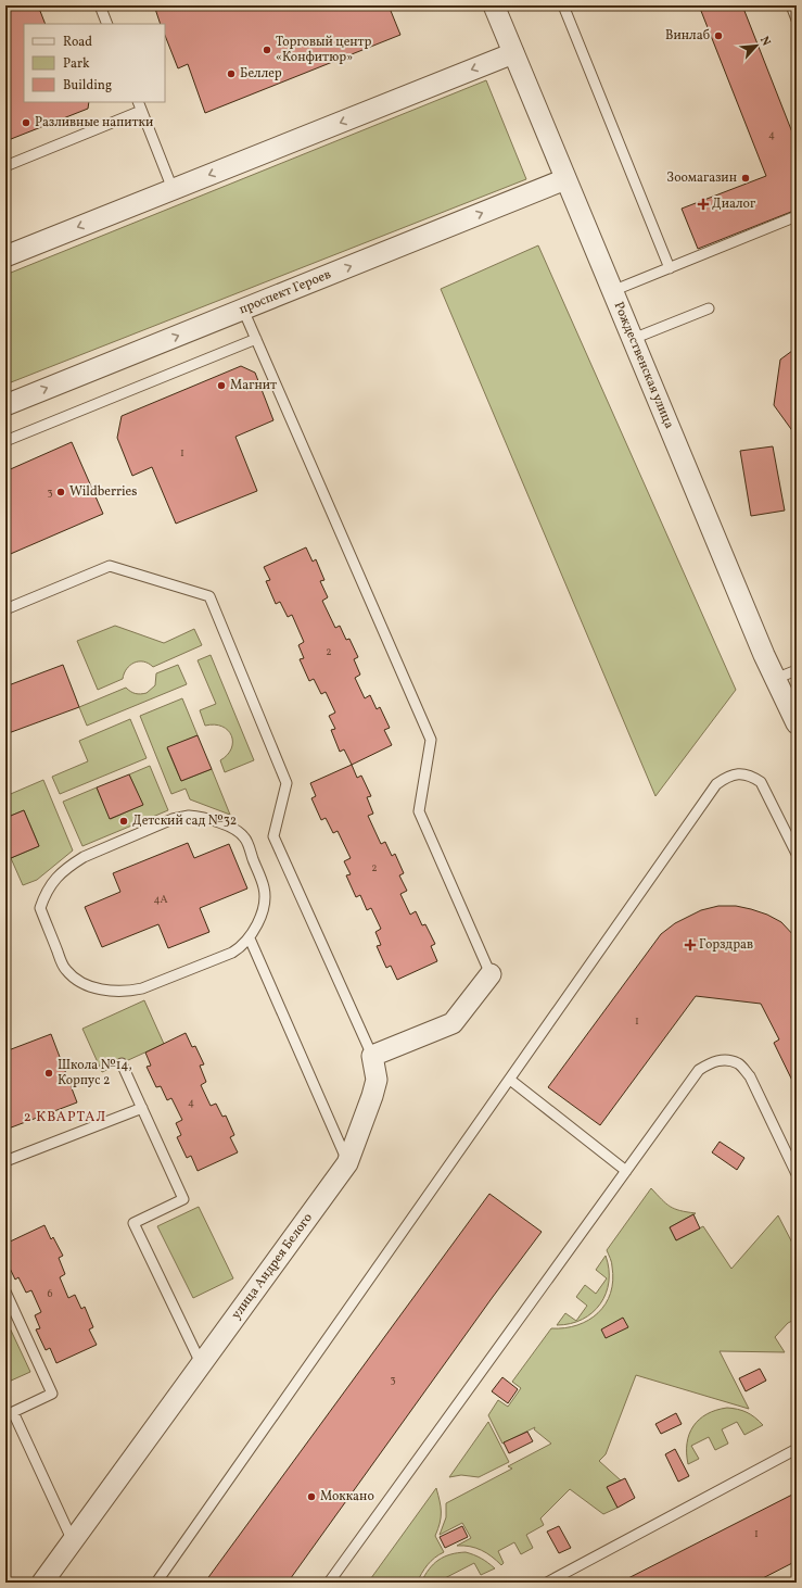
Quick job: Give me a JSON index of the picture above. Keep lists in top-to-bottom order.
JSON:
{
  "streets": {
    "street": ["проспект Героев", "Рождественская улица", "улица Андрея Белого"]
  },
  "crossings": [
    ["проспект Героев", "Рождественская улица"]
  ],
  "districts": ["2 КВАРТАЛ"],
  "places": {
    "other": [
      "Винлаб",
      "Торговый центр «Конфитюр»",
      "Беллер",
      "Разливные напитки",
      "Зоомагазин",
      "Магнит",
      "Wildberries",
      "Детский сад №32",
      "Школа №14, Корпус 2",
      "Моккано"
    ],
    "health": ["Диалог", "Горздрав"]
  },
  "house_numbers": [
    "4",
    "1",
    "3",
    "2",
    "2",
    "4А",
    "1",
    "4",
    "6",
    "3",
    "1"
  ],
  "legend": ["Road", "Park", "Building"],
  "north": "top right"
}
